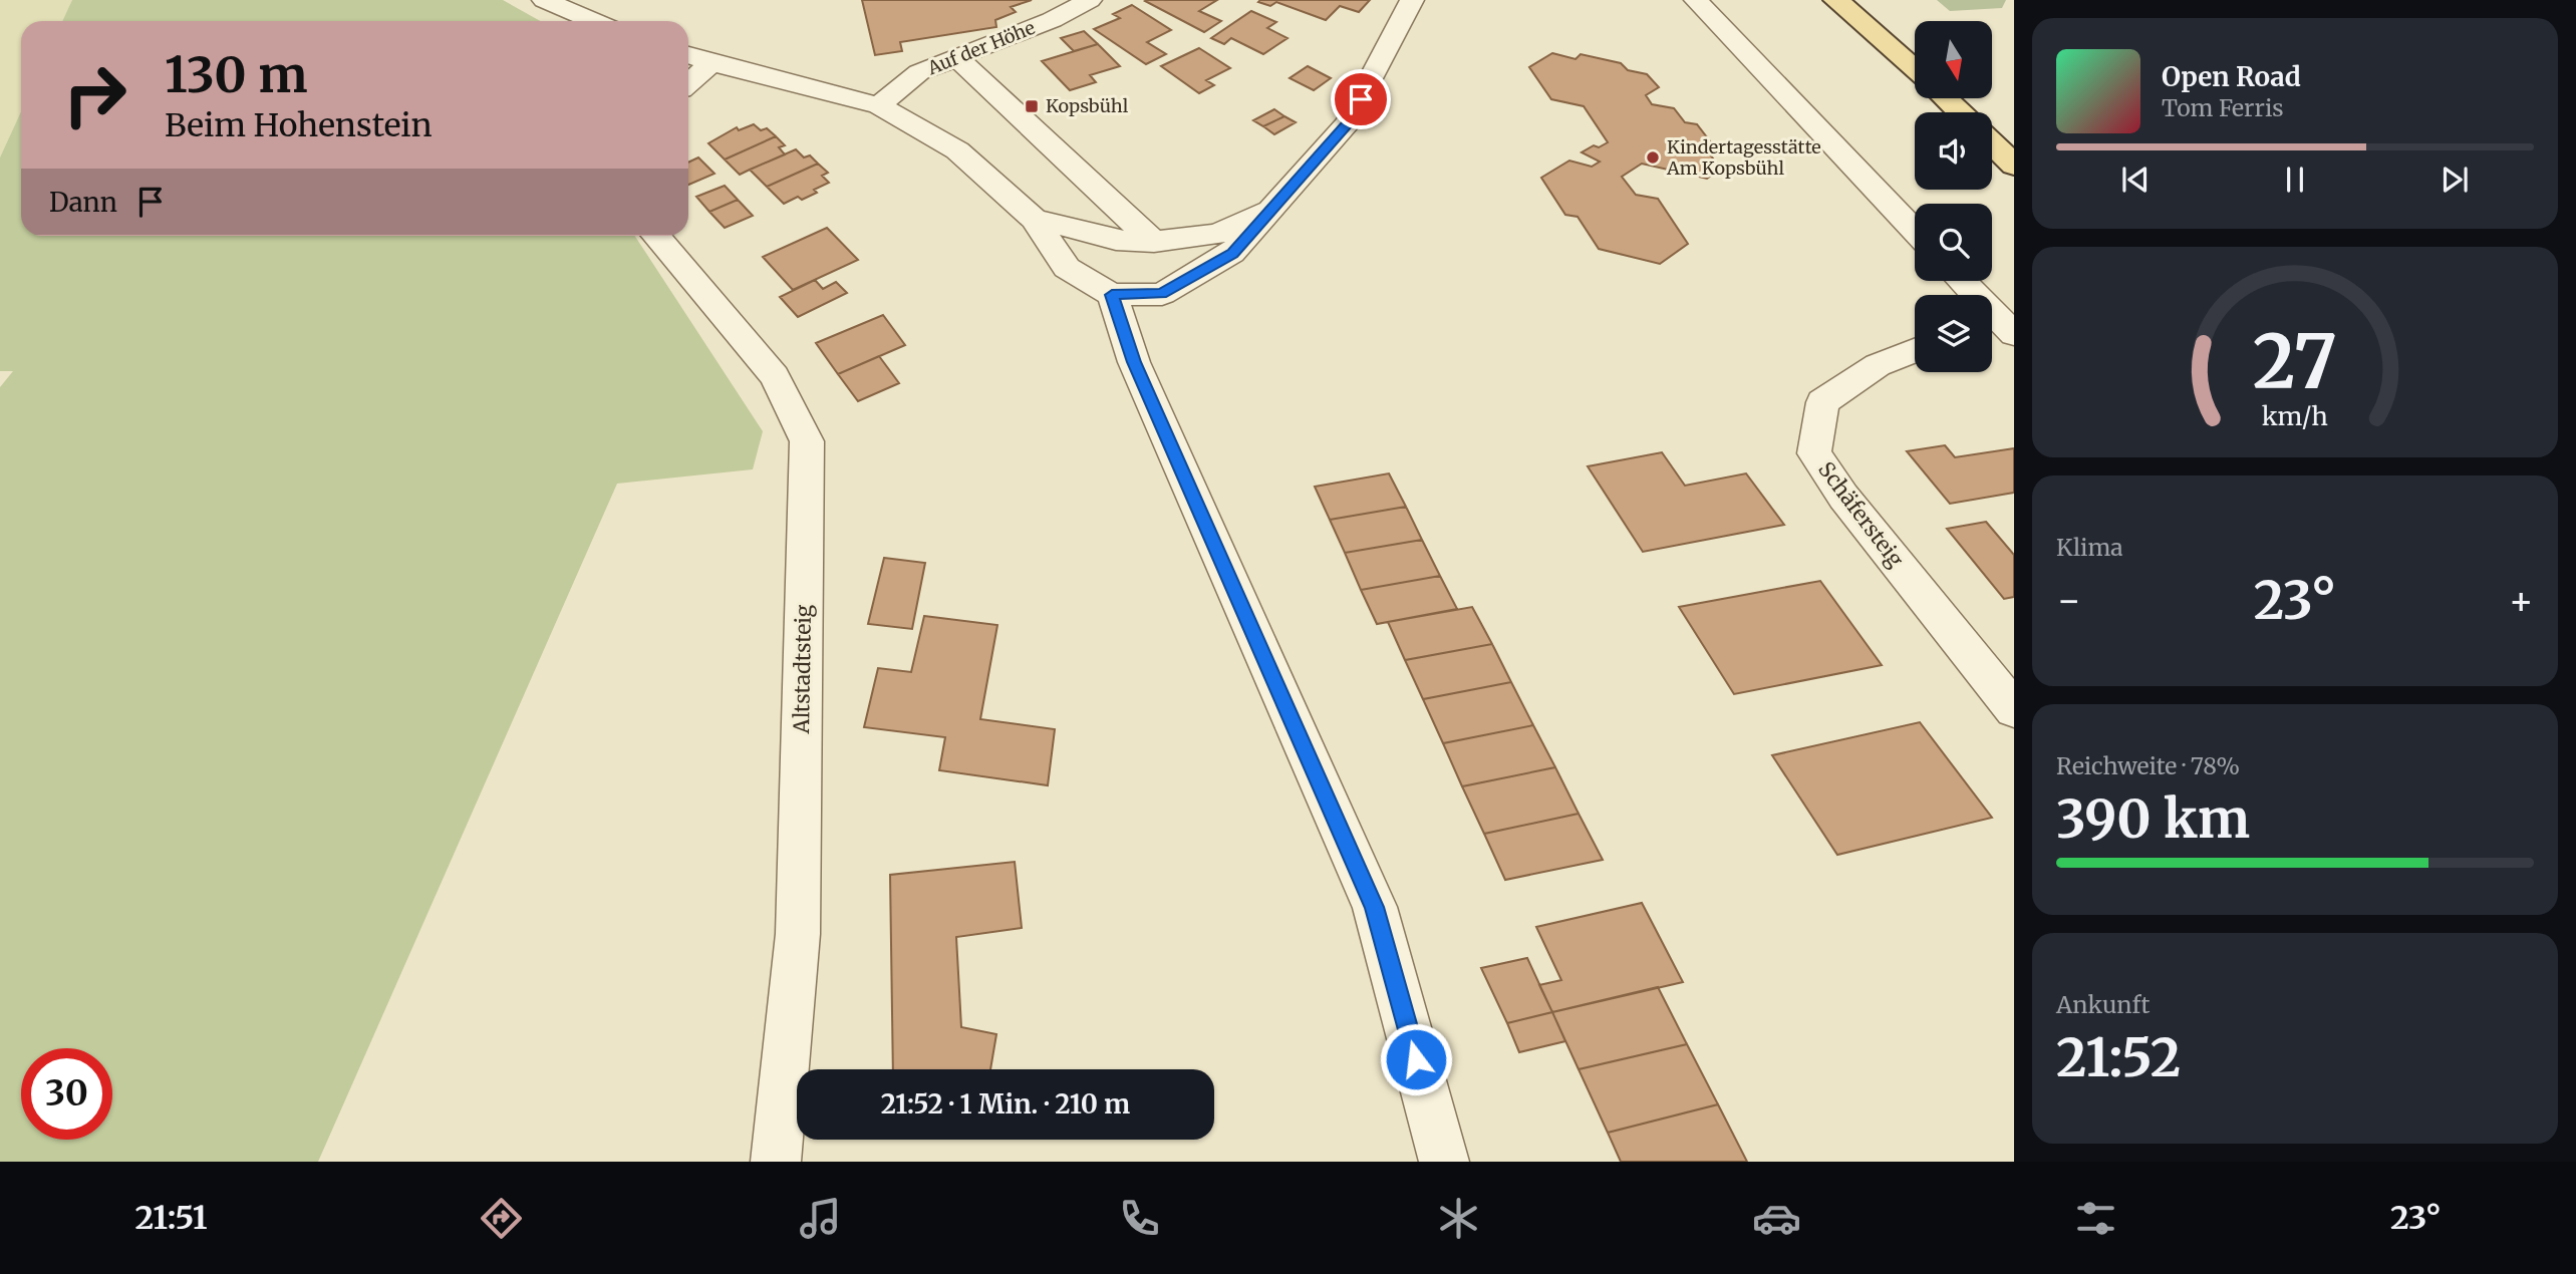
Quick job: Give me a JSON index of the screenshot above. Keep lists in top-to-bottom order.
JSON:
{
  "streets": {
    "street": ["Auf der Höhe", "Schäfersteig", "Altstadtsteig"]
  },
  "places": {
    "transit": ["Kopsbühl"],
    "other": ["Kindertagesstätte Am Kopsbühl"]
  },
  "north": "bottom",
  "page": {
    "turn": ["130 m", "Beim Hohenstein"],
    "song": ["Open Road", "Tom Ferris"],
    "then": "Dann",
    "tile": [
      "Klima",
      ["Reichweite · 78%", "390 km"],
      ["Ankunft", "21:52"]
    ],
    "heat": ["−", "23°", "+"],
    "limit": "30",
    "trip": "21:52 · 1 Min. · 210 m",
    "tabs": ["21:51", "23°"],
    "gauge": ["27", "km/h"]
  }
}
